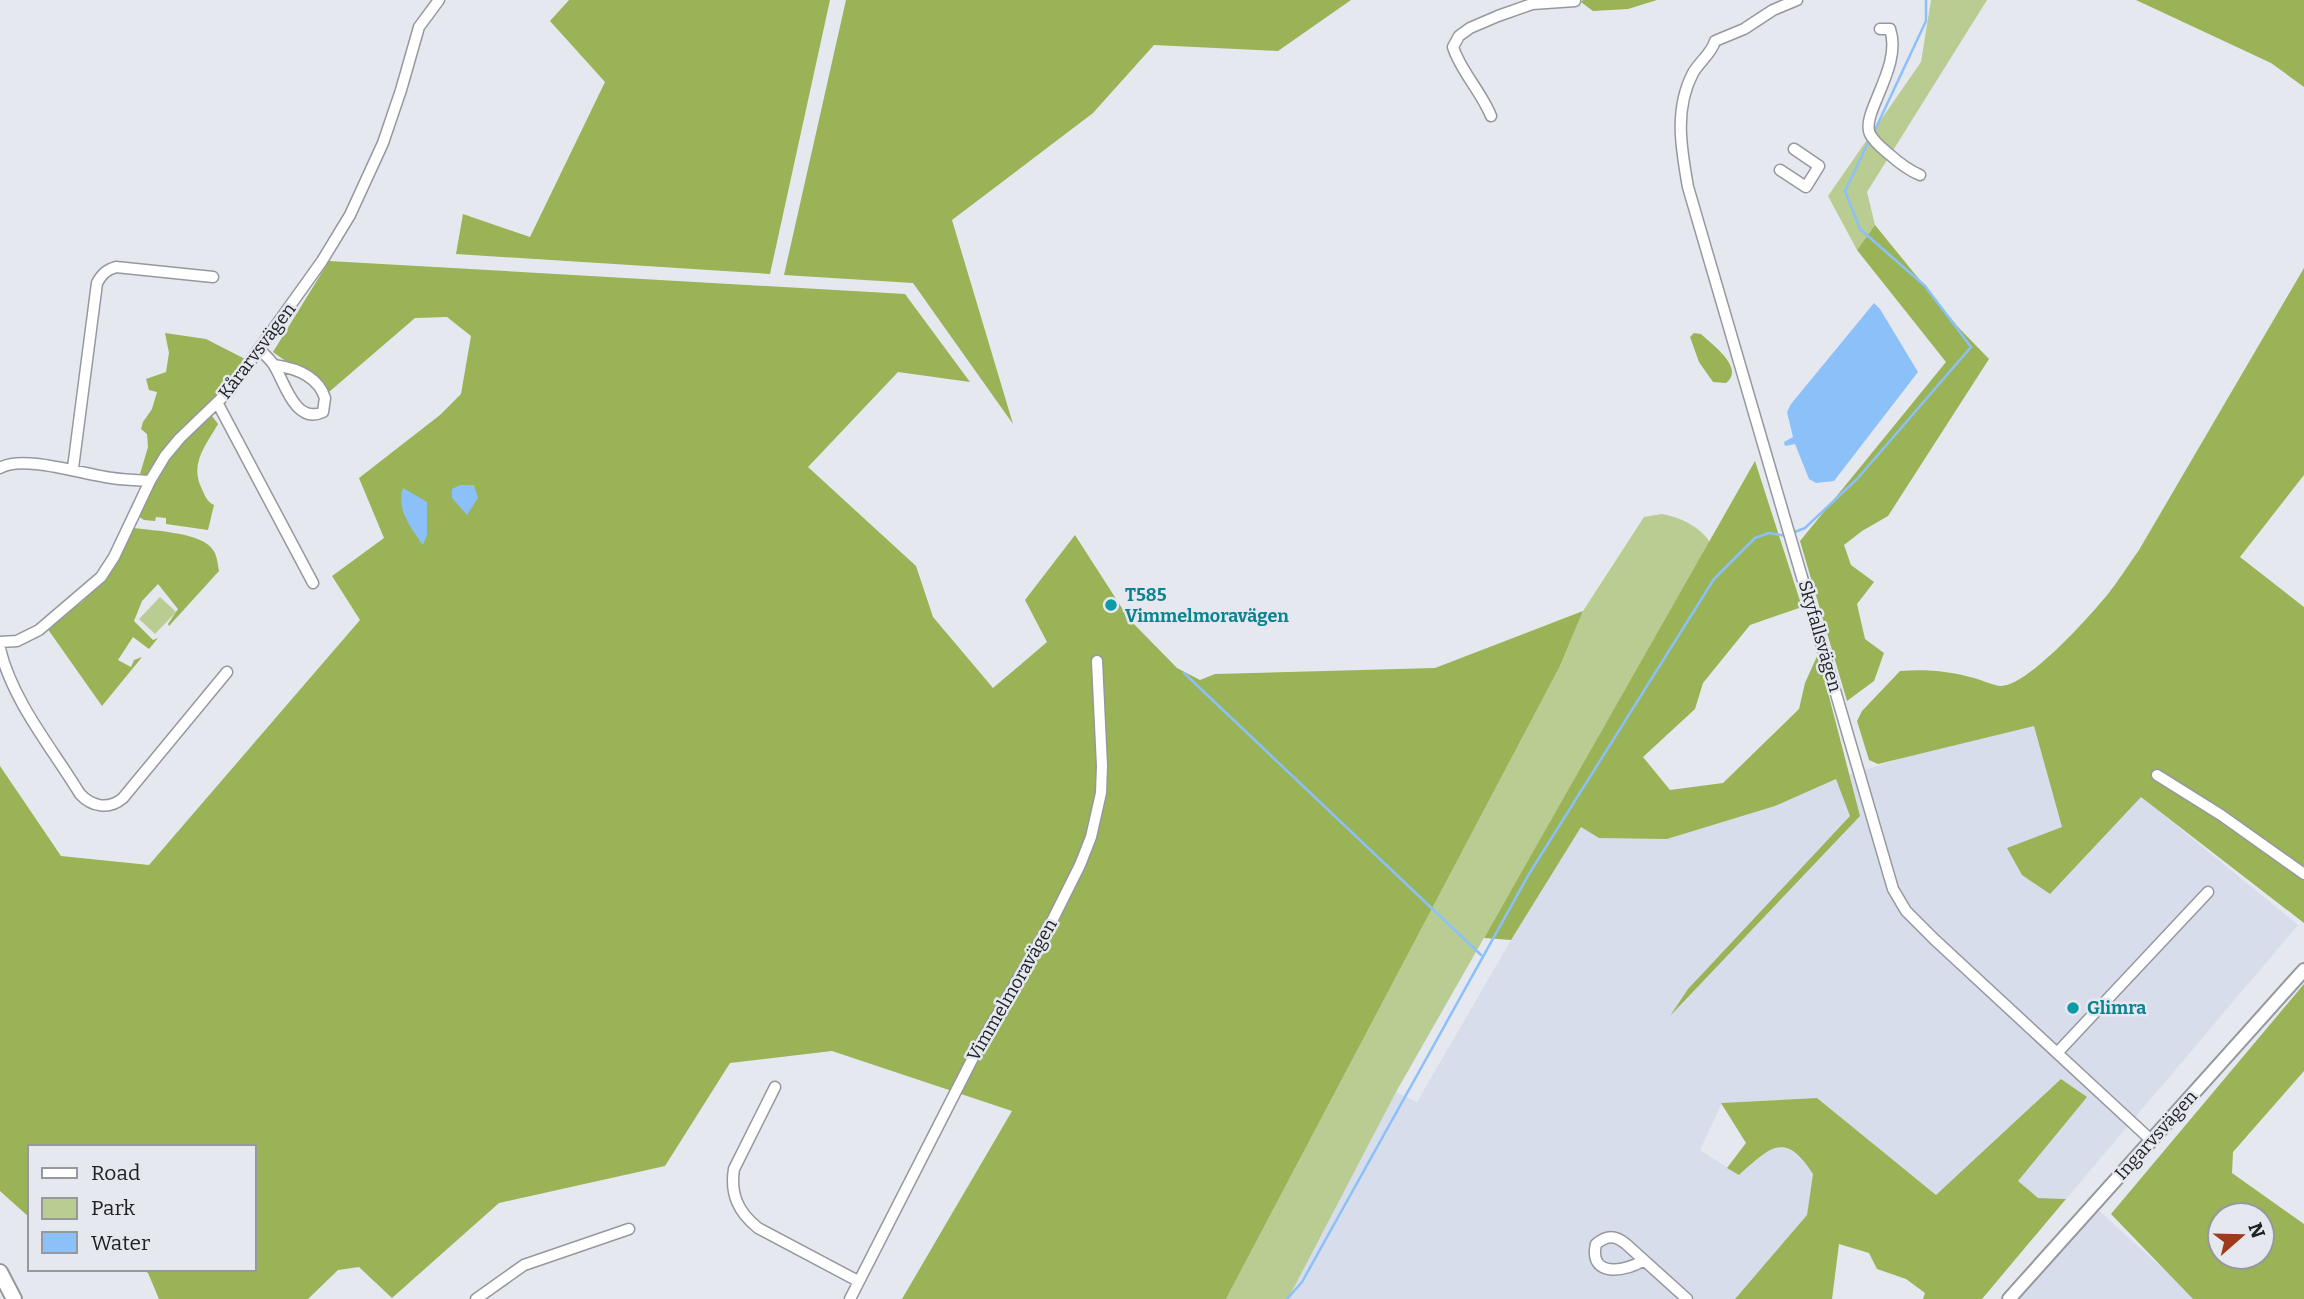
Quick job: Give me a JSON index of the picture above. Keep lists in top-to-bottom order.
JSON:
{
  "streets": {
    "street": [
      "Kårarvsvägen",
      "Skyfallsvägen",
      "Vimmelmoravägen",
      "Ingarvsvägen"
    ]
  },
  "crossings": [
    ["Skyfallsvägen", "Ingarvsvägen"]
  ],
  "places": ["T585 Vimmelmoravägen", "Glimra"],
  "legend": ["Road", "Park", "Water"],
  "north": "right"
}
